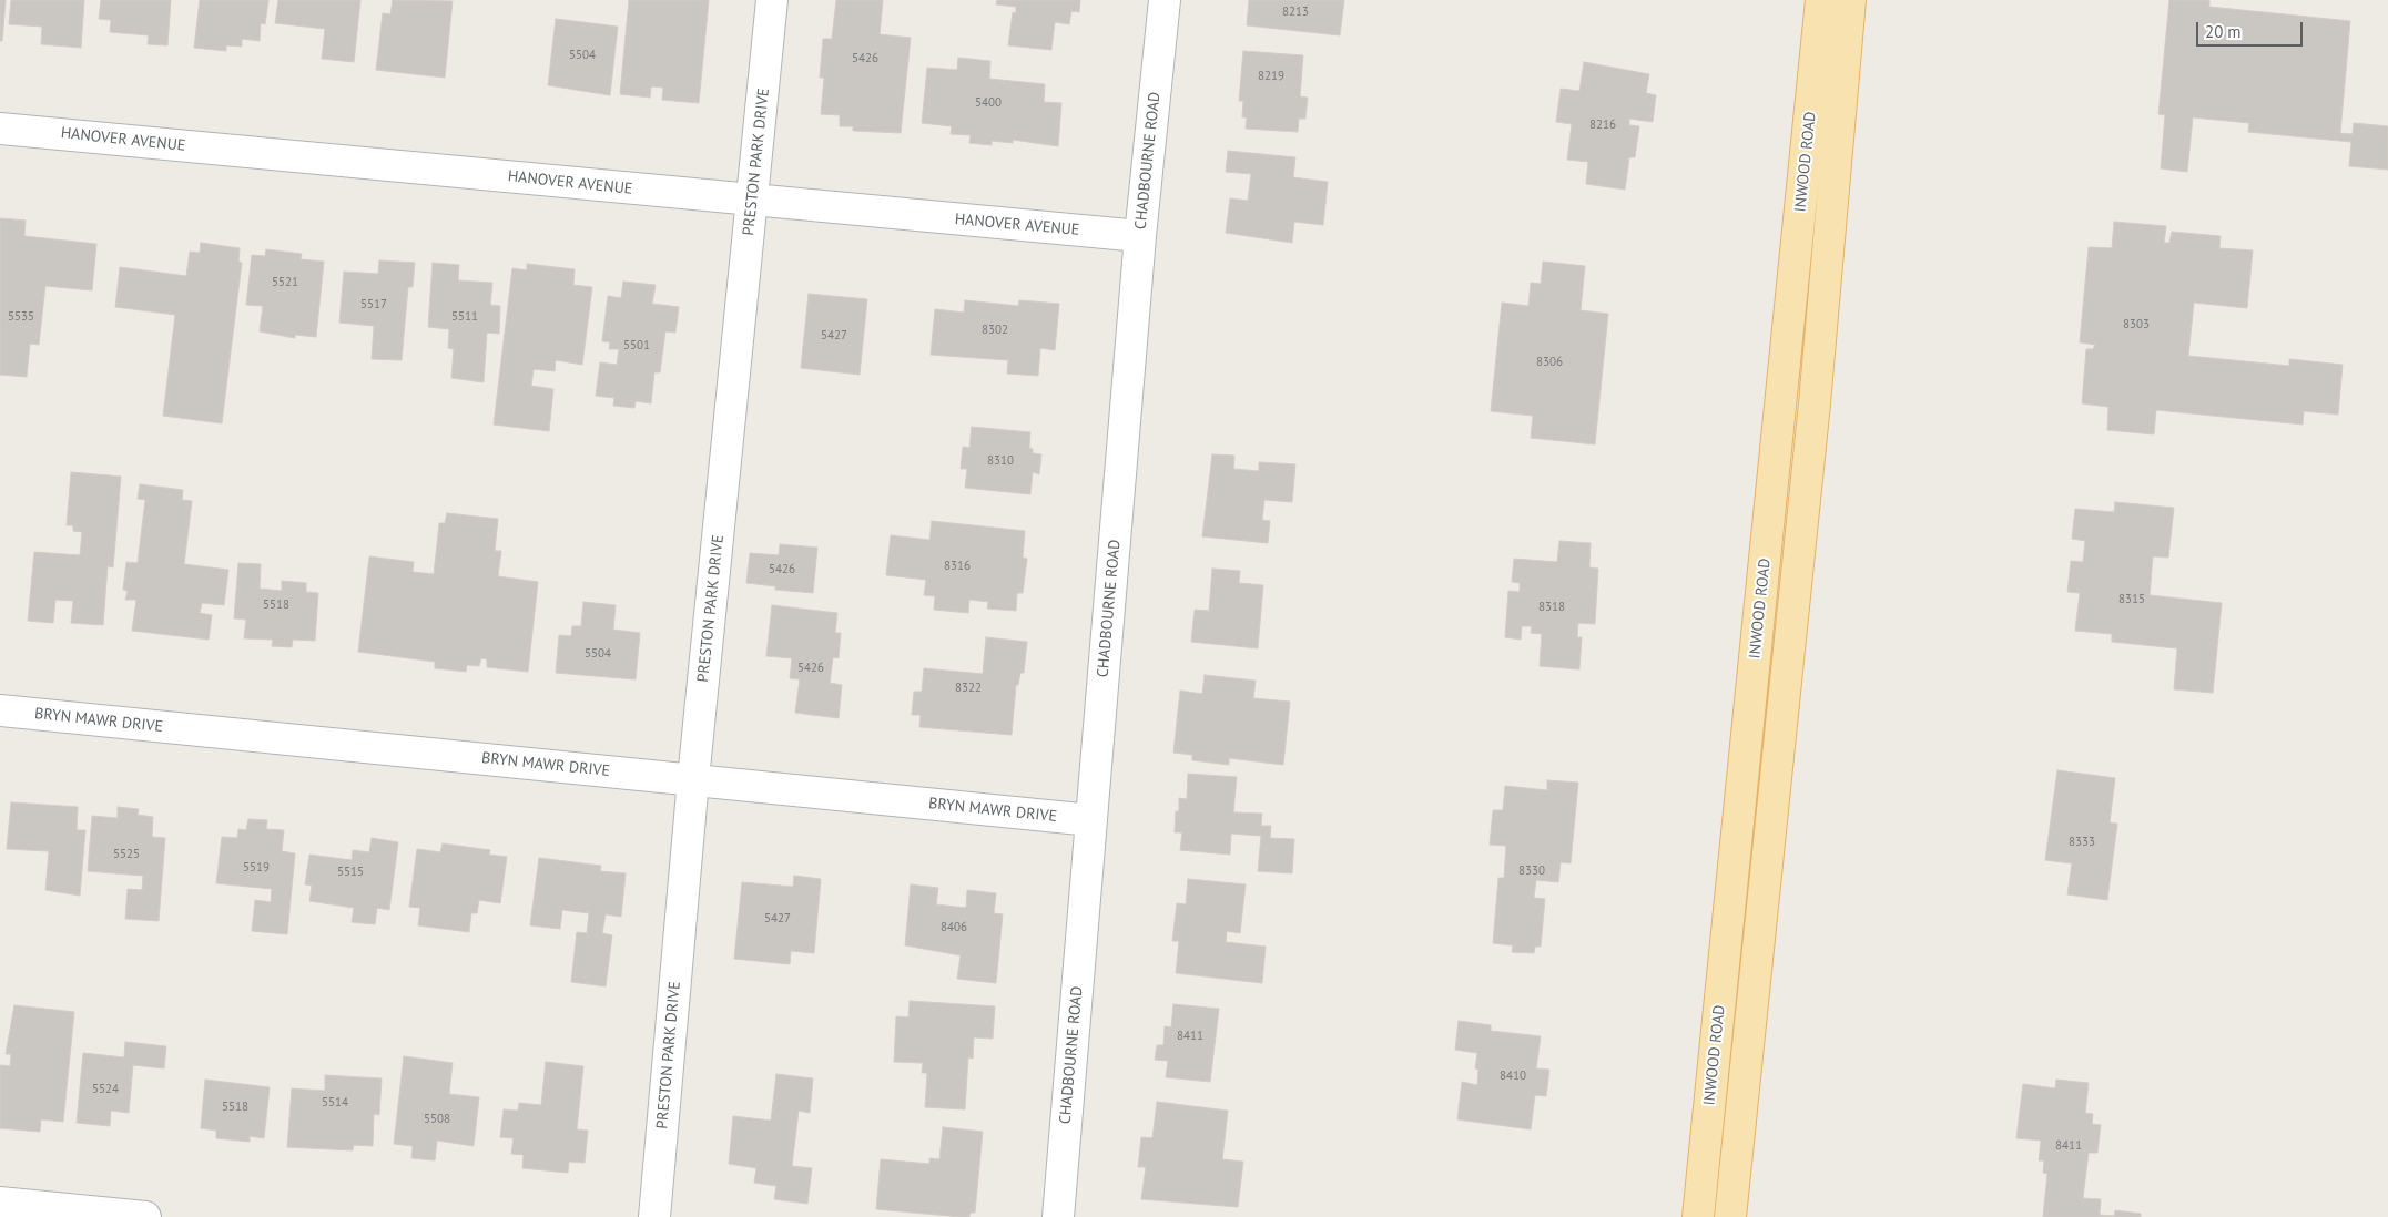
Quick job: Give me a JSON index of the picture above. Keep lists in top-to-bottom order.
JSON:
{
  "streets": {
    "main road": ["INWOOD ROAD"],
    "street": [
      "HANOVER AVENUE",
      "CHADBOURNE ROAD",
      "PRESTON PARK DRIVE",
      "BRYN MAWR DRIVE"
    ]
  },
  "crossings": [
    ["HANOVER AVENUE", "CHADBOURNE ROAD"],
    ["HANOVER AVENUE", "PRESTON PARK DRIVE"],
    ["CHADBOURNE ROAD", "BRYN MAWR DRIVE"],
    ["PRESTON PARK DRIVE", "BRYN MAWR DRIVE"]
  ],
  "house_numbers": [
    "8213",
    "5504",
    "5426",
    "8219",
    "5400",
    "8216",
    "5521",
    "5517",
    "5535",
    "5511",
    "8303",
    "8302",
    "5427",
    "5501",
    "8306",
    "8310",
    "8316",
    "5426",
    "8315",
    "5518",
    "8318",
    "5504",
    "5426",
    "8322",
    "8333",
    "5525",
    "5519",
    "8330",
    "5515",
    "5427",
    "8406",
    "8411",
    "8410",
    "5524",
    "5514",
    "5518",
    "5508",
    "8411"
  ],
  "scale_bar": "20 m"
}
